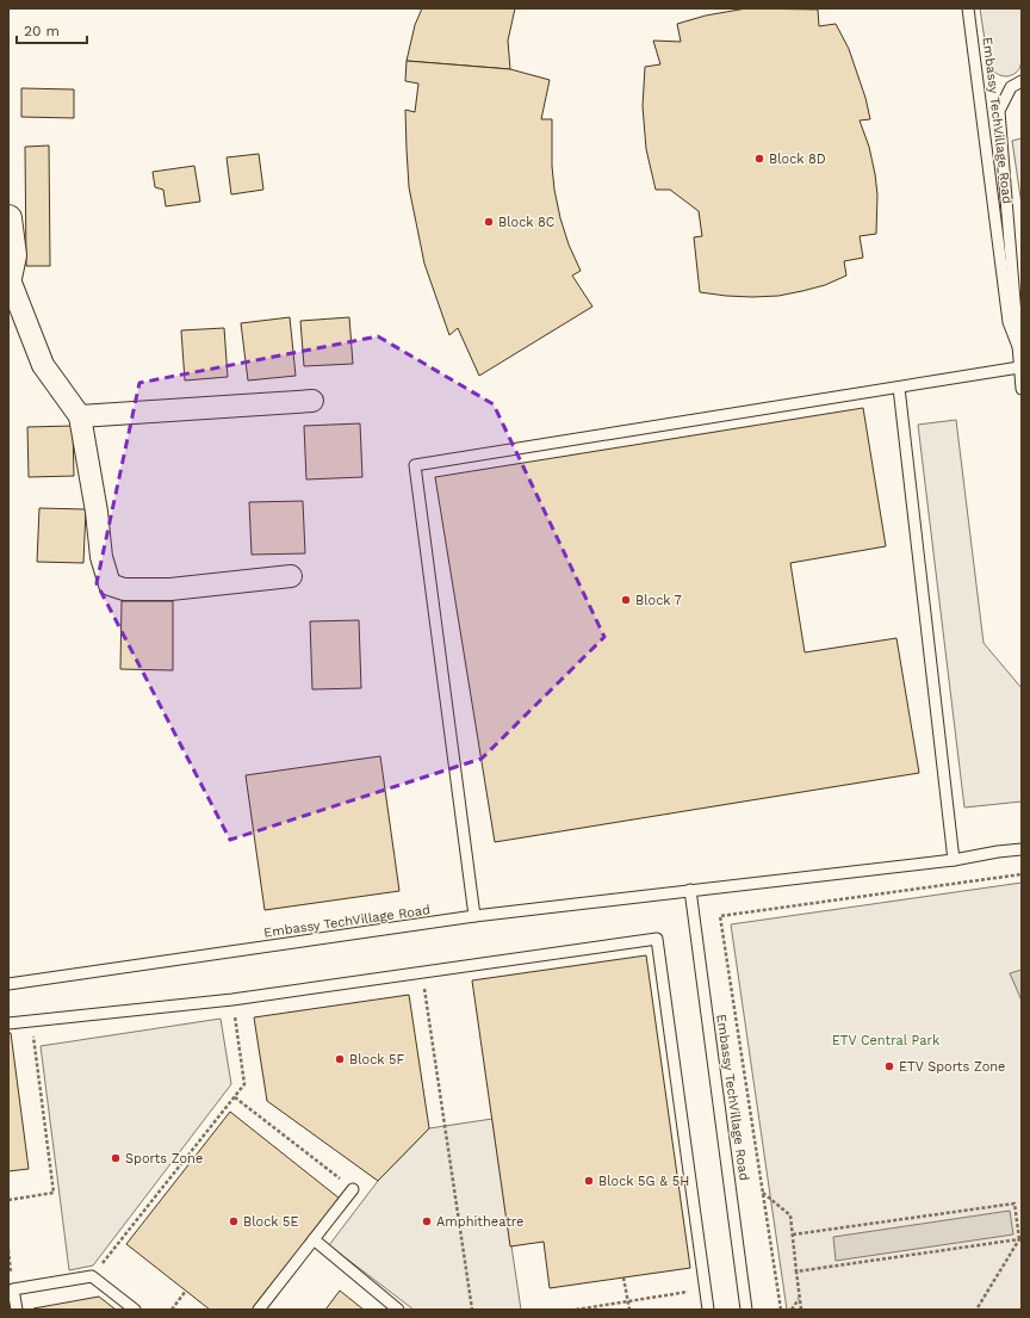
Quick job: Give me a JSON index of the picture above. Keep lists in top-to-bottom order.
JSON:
{
  "streets": {
    "lane": ["Embassy TechVillage Road"]
  },
  "parks": ["ETV Central Park"],
  "places": [
    "Block 8D",
    "Block 8C",
    "Block 7",
    "Block 5F",
    "ETV Sports Zone",
    "Sports Zone",
    "Block 5G & 5H",
    "Block 5E",
    "Amphitheatre"
  ],
  "scale_bar": "20 m"
}
